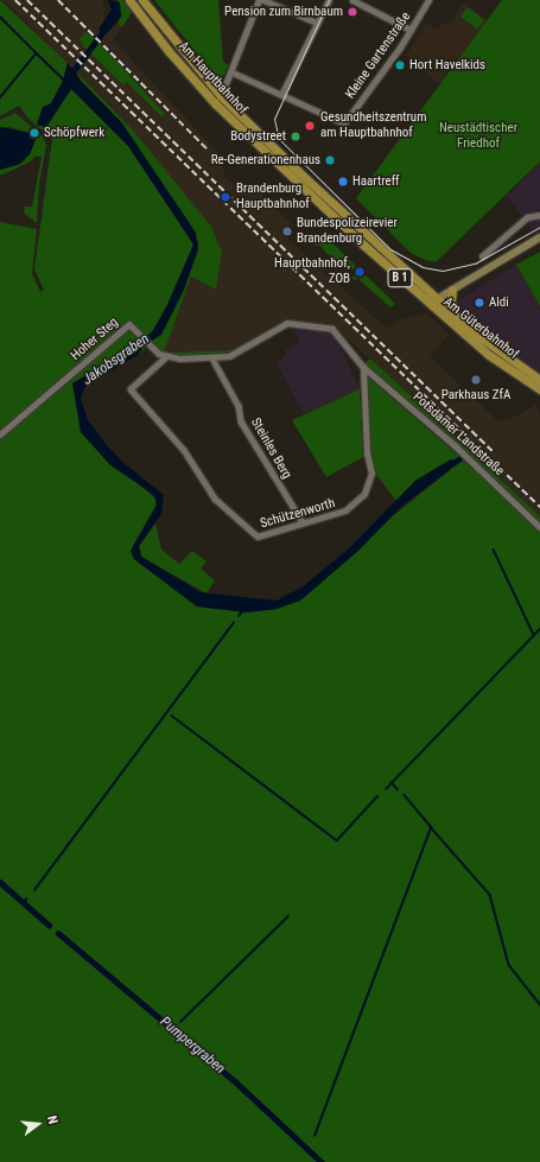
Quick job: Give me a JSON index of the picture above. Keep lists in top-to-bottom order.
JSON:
{
  "streets": {
    "main road": ["Am Hauptbahnhof", "B 1", "Am Güterbahnhof"],
    "street": [
      "Kleine Gartenstraße",
      "Hoher Steg",
      "Potsdamer Landstraße",
      "Steinles Berg",
      "Schützenworth"
    ]
  },
  "crossings": [
    ["Am Hauptbahnhof", "Am Güterbahnhof"],
    ["Hoher Steg", "Schützenworth"],
    ["Potsdamer Landstraße", "Schützenworth"],
    ["Steinles Berg", "Schützenworth"]
  ],
  "water": ["Jakobsgraben", "Pumpergraben"],
  "parks": ["Neustädtischer Friedhof"],
  "places": [
    "Pension zum Birnbaum",
    "Hort Havelkids",
    "Gesundheitszentrum am Hauptbahnhof",
    "Schöpfwerk",
    "Bodystreet",
    "Re-Generationenhaus",
    "Haartreff",
    "Brandenburg Hauptbahnhof",
    "Bundespolizeirevier Brandenburg",
    "Hauptbahnhof, ZOB",
    "Aldi",
    "Parkhaus ZfA"
  ],
  "north": "right"
}
